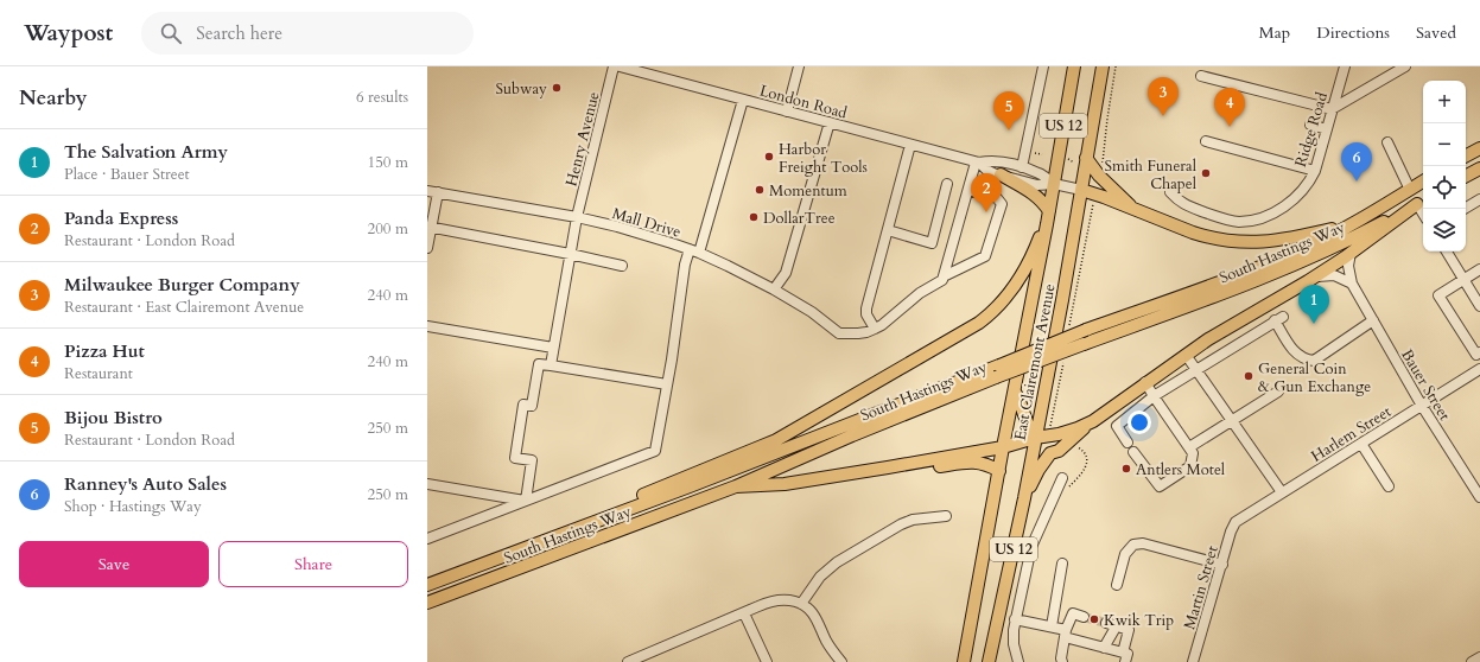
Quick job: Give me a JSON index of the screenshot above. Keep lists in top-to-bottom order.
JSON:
{
  "streets": {
    "main road": ["US 12", "South Hastings Way", "East Clairemont Avenue"],
    "street": [
      "London Road",
      "Ridge Road",
      "Henry Avenue",
      "Mall Drive",
      "Bauer Street",
      "Harlem Street",
      "Martin Street"
    ]
  },
  "crossings": [
    ["London Road", "East Clairemont Avenue"],
    ["Henry Avenue", "Mall Drive"],
    ["Bauer Street", "Harlem Street"],
    ["Harlem Street", "Martin Street"]
  ],
  "places": [
    "Subway",
    "Harbor Freight Tools",
    "Smith Funeral Chapel",
    "Momentum",
    "DollarTree",
    "General Coin & Gun Exchange",
    "Antlers Motel",
    "Kwik Trip"
  ],
  "page": {
    "header": "Waypost",
    "search": "Search here",
    "nav": ["Map", "Directions", "Saved"],
    "heading": ["Nearby", "6 results"],
    "pins": [
      "3",
      "4",
      "5",
      "6",
      "2",
      "1"
    ],
    "map_buttons": ["+", "−"],
    "list": [
      {
        "mark": "1",
        "name": "The Salvation Army",
        "note": "Place · Bauer Street",
        "value": "150 m"
      },
      {
        "mark": "2",
        "name": "Panda Express",
        "note": "Restaurant · London Road",
        "value": "200 m"
      },
      {
        "mark": "3",
        "name": "Milwaukee Burger Company",
        "note": "Restaurant · East Clairemont Avenue",
        "value": "240 m"
      },
      {
        "mark": "4",
        "name": "Pizza Hut",
        "note": "Restaurant",
        "value": "240 m"
      },
      {
        "mark": "5",
        "name": "Bijou Bistro",
        "note": "Restaurant · London Road",
        "value": "250 m"
      },
      {
        "mark": "6",
        "name": "Ranney's Auto Sales",
        "note": "Shop · Hastings Way",
        "value": "250 m"
      }
    ],
    "buttons": ["Save", "Share"]
  }
}
